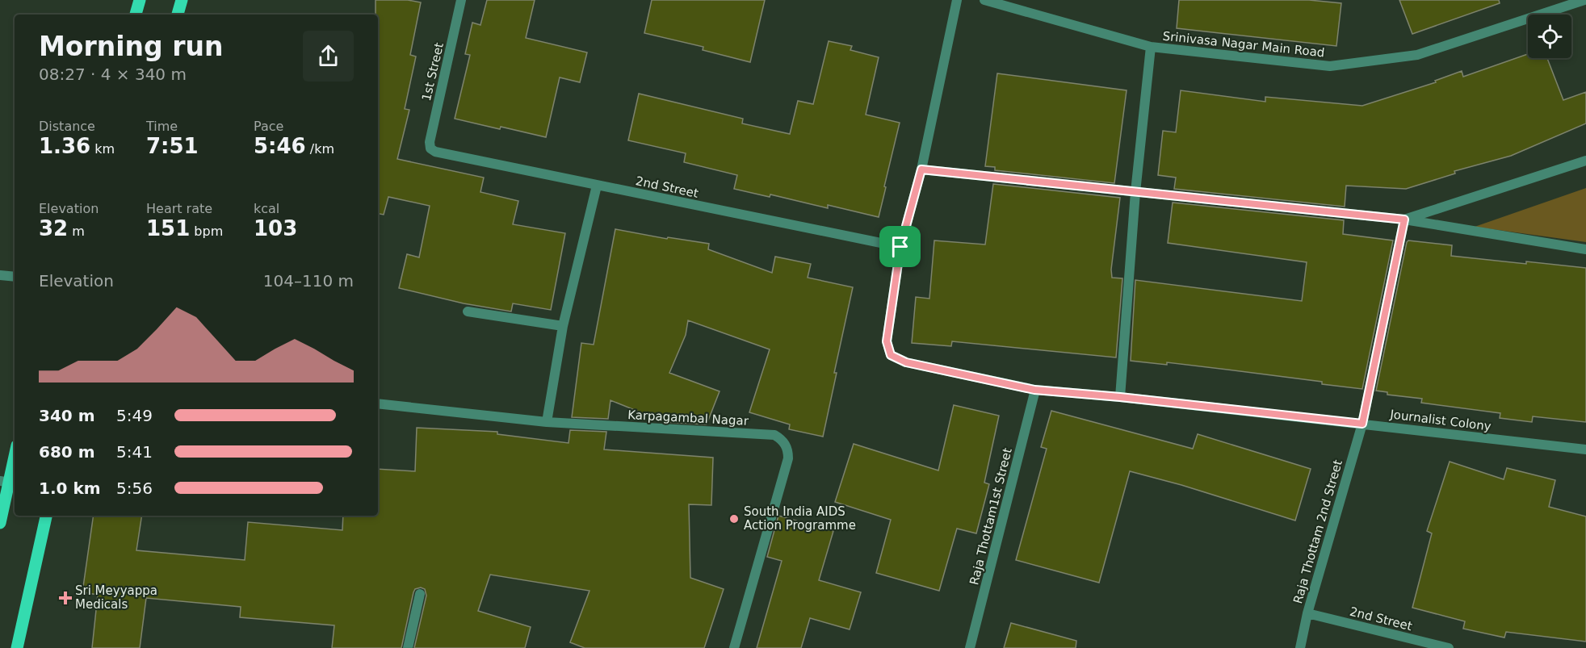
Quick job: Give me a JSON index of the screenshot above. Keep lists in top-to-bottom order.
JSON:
{
  "streets": {
    "street": [
      "Srinivasa Nagar Main Road",
      "1st Street",
      "2nd Street",
      "Karpagambal Nagar",
      "Journalist Colony",
      "Raja Thottam1st Street",
      "Raja Thottam 2nd Street"
    ]
  },
  "crossings": [
    ["1st Street", "2nd Street"],
    ["2nd Street", "Journalist Colony"],
    ["2nd Street", "Raja Thottam 2nd Street"],
    ["Journalist Colony", "Raja Thottam1st Street"],
    ["Journalist Colony", "Raja Thottam 2nd Street"]
  ],
  "places": {
    "other": ["South India AIDS Action Programme"],
    "health": ["Sri Meyyappa Medicals"]
  },
  "page": {
    "heading": ["Morning run", "08:27 · 4 × 340 m"],
    "stats": [
      ["Distance", "1.36 km"],
      ["Time", "7:51"],
      ["Pace", "5:46 /km"],
      ["Elevation", "32 m"],
      ["Heart rate", "151 bpm"],
      ["kcal", "103"]
    ],
    "chart": ["Elevation", "104–110 m"],
    "list": [
      {
        "name": "340 m",
        "note": "5:49"
      },
      {
        "name": "680 m",
        "note": "5:41"
      },
      {
        "name": "1.0 km",
        "note": "5:56"
      }
    ]
  }
}
